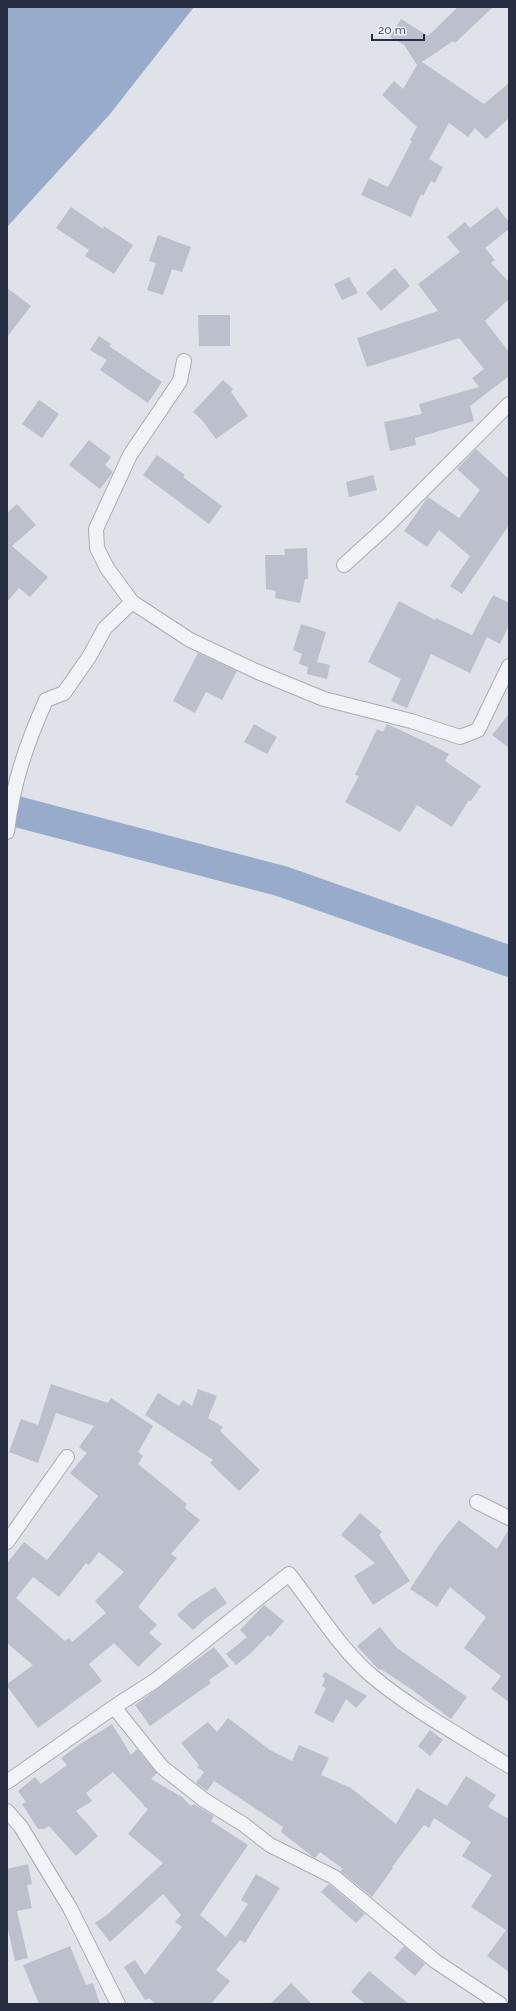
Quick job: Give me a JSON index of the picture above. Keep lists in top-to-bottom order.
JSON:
{
  "scale_bar": "20 m"
}
